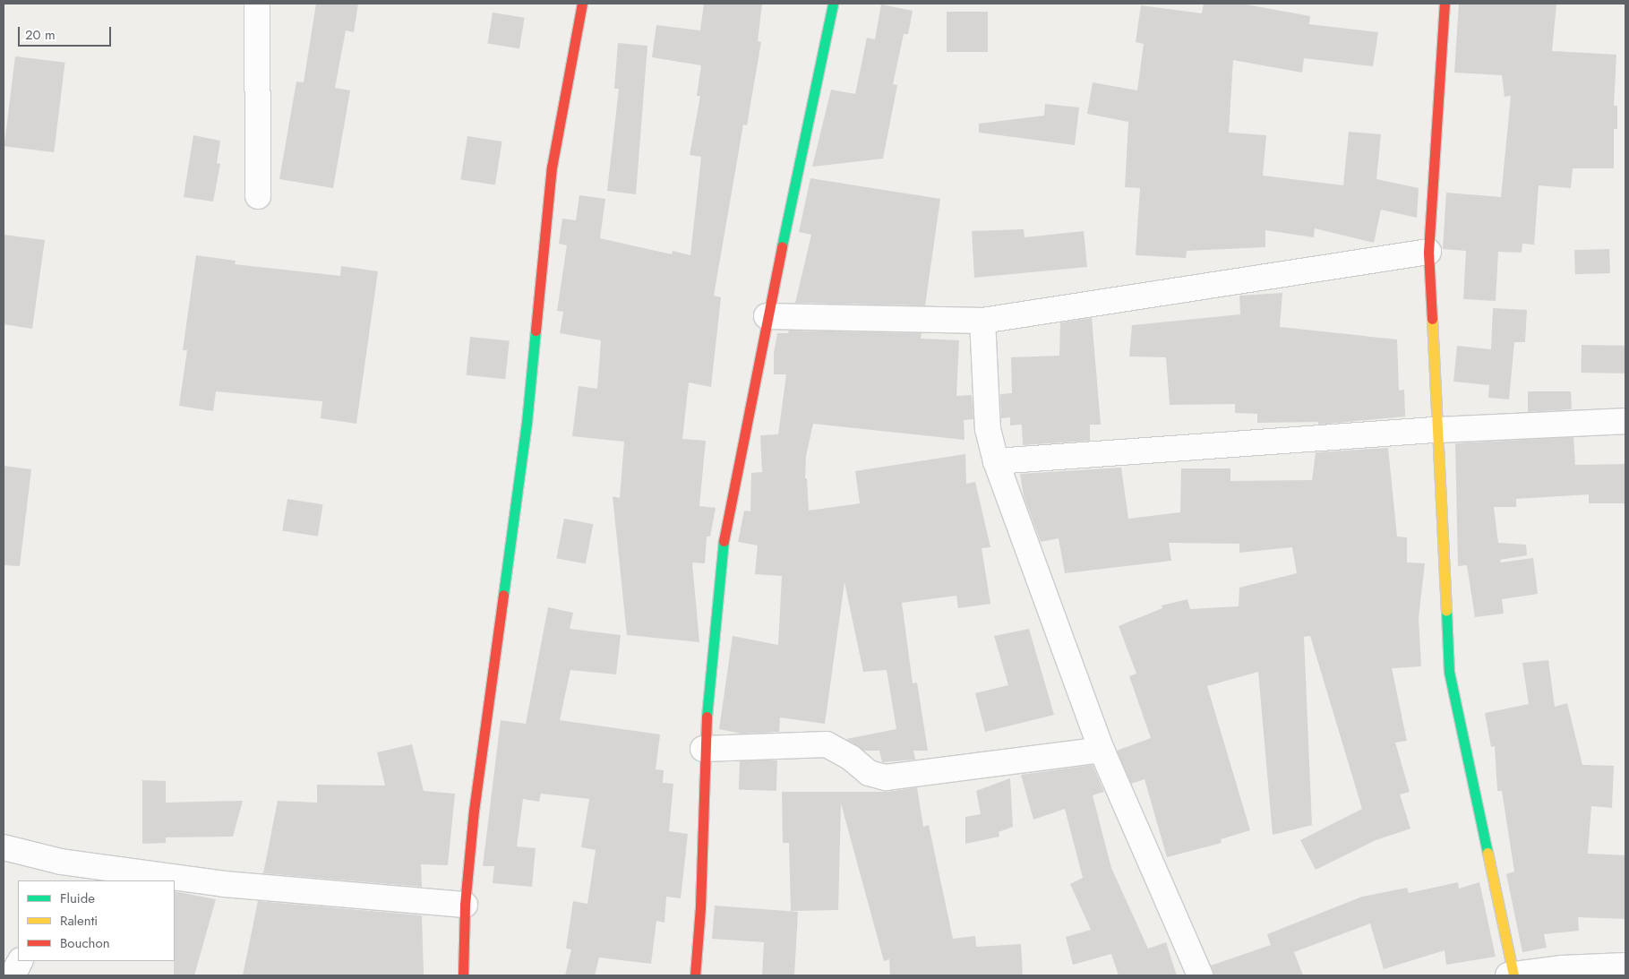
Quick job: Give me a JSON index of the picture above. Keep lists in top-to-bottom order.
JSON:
{
  "legend": ["Fluide", "Ralenti", "Bouchon"],
  "scale_bar": "20 m"
}
